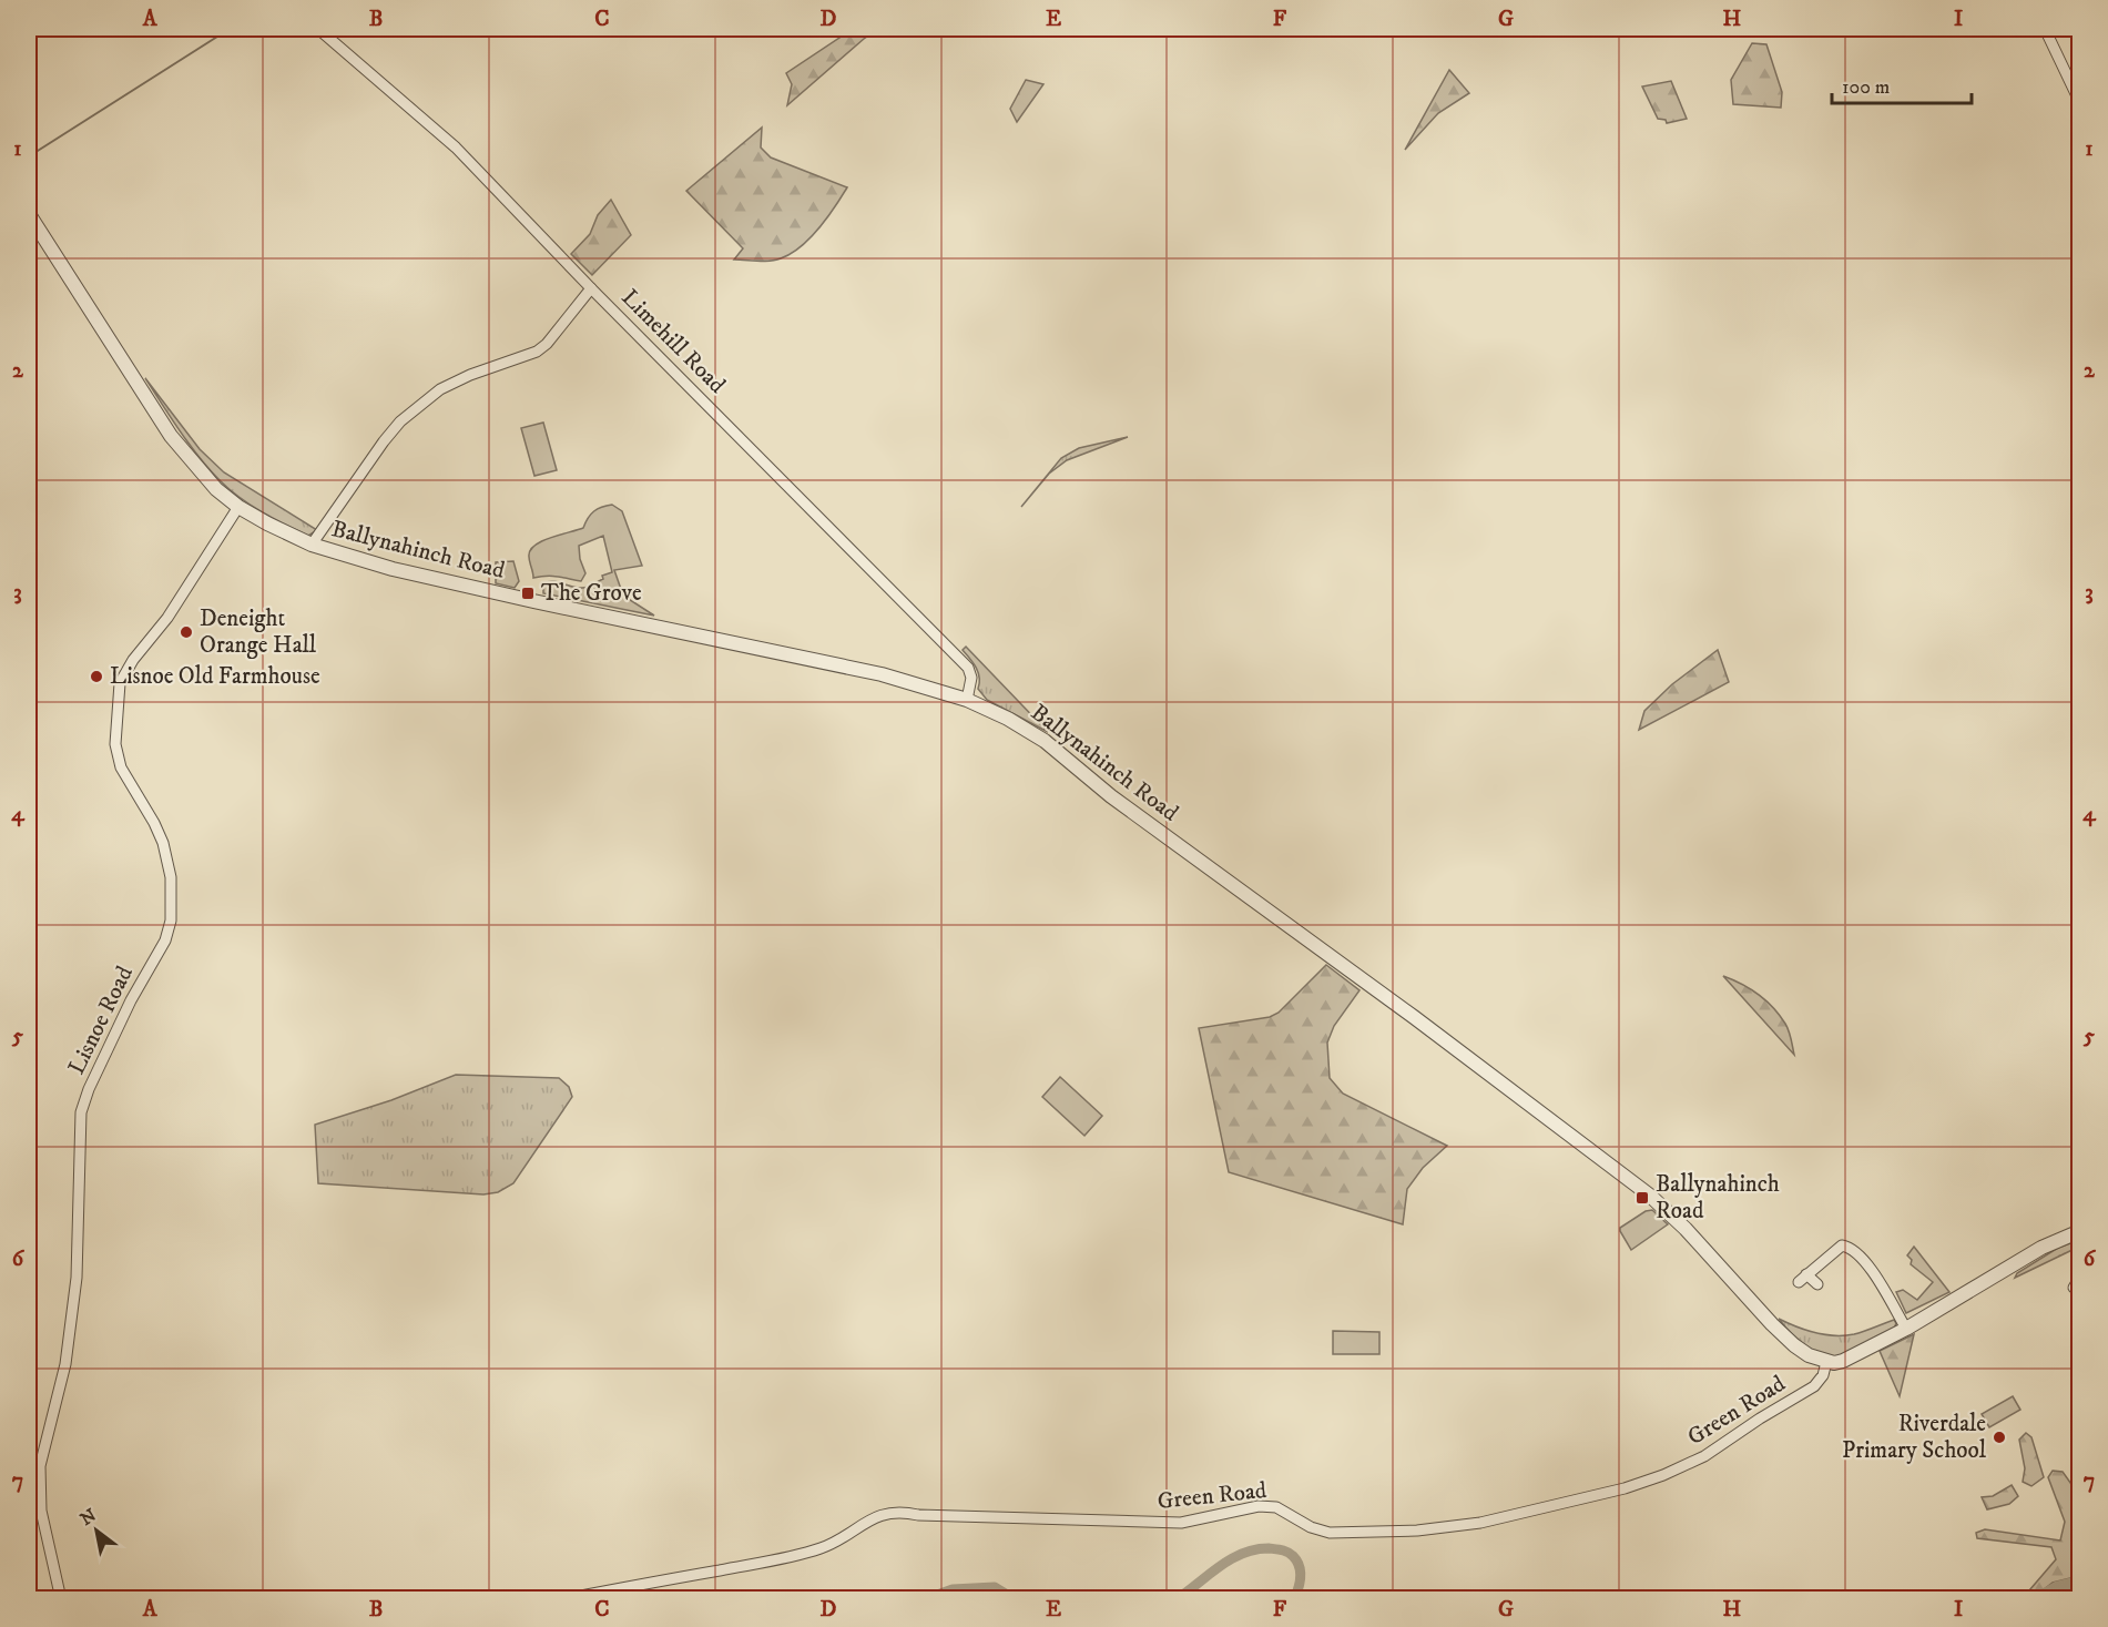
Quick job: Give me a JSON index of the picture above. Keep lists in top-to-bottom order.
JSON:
{
  "streets": {
    "street": [
      "Limehill Road",
      "Ballynahinch Road",
      "Lisnoe Road",
      "Green Road"
    ]
  },
  "crossings": [
    ["Limehill Road", "Ballynahinch Road"],
    ["Ballynahinch Road", "Lisnoe Road"],
    ["Ballynahinch Road", "Green Road"]
  ],
  "places": {
    "transit": ["The Grove", "Ballynahinch Road"],
    "other": ["Deneight Orange Hall", "Lisnoe Old Farmhouse", "Riverdale Primary School"]
  },
  "scale_bar": "100 m",
  "north": "top left",
  "grid": {
    "columns": [
      "A",
      "B",
      "C",
      "D",
      "E",
      "F",
      "G",
      "H",
      "I"
    ],
    "rows": [
      "1",
      "2",
      "3",
      "4",
      "5",
      "6",
      "7"
    ]
  }
}
